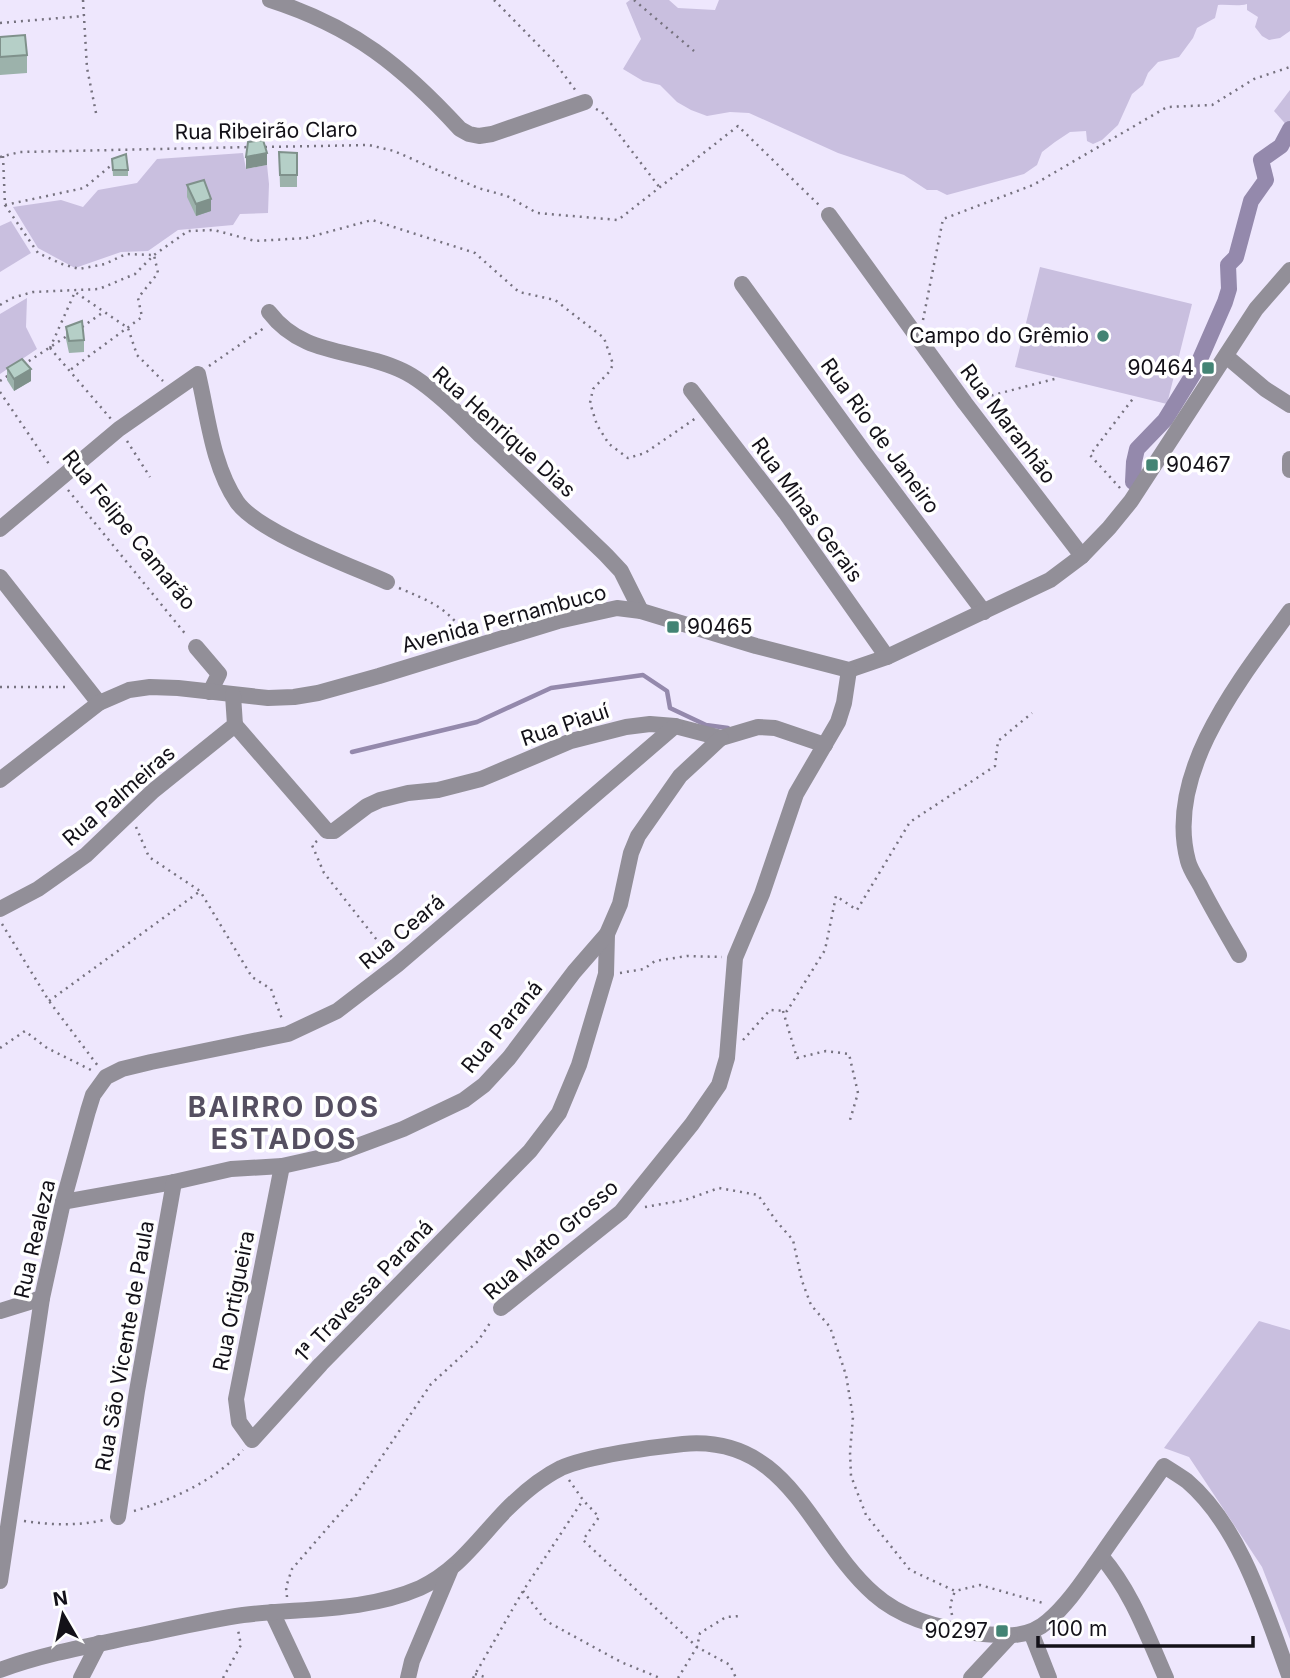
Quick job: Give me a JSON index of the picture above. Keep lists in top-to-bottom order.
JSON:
{
  "streets": {
    "street": [
      "Rua Maranhão",
      "Rua Henrique Dias",
      "Rua Rio de Janeiro",
      "Rua Minas Gerais",
      "Avenida Pernambuco",
      "Rua Piauí",
      "Rua Palmeiras",
      "Rua Ceará",
      "Rua Paraná",
      "Rua Realeza",
      "Rua Mato Grosso",
      "1ª Travessa Paraná",
      "Rua Ortigueira",
      "Rua São Vicente de Paula"
    ],
    "path": ["Rua Ribeirão Claro", "Rua Felipe Camarão"]
  },
  "crossings": [
    ["Rua Ribeirão Claro", "Rua Maranhão"],
    ["Rua Henrique Dias", "Avenida Pernambuco"],
    ["Avenida Pernambuco", "Rua Mato Grosso"],
    ["Rua Piauí", "Rua Ceará"],
    ["Rua Piauí", "Rua Paraná"],
    ["Rua Ceará", "Rua Realeza"],
    ["Rua Paraná", "Rua Realeza"],
    ["Rua Paraná", "1ª Travessa Paraná"],
    ["Rua Paraná", "Rua Ortigueira"],
    ["Rua Paraná", "Rua São Vicente de Paula"],
    ["1ª Travessa Paraná", "Rua Ortigueira"]
  ],
  "districts": ["BAIRRO DOS ESTADOS"],
  "places": {
    "other": ["Campo do Grêmio"],
    "transit": [
      "90464",
      "90467",
      "90465",
      "90297"
    ]
  },
  "scale_bar": "100 m",
  "north": "top"
}
